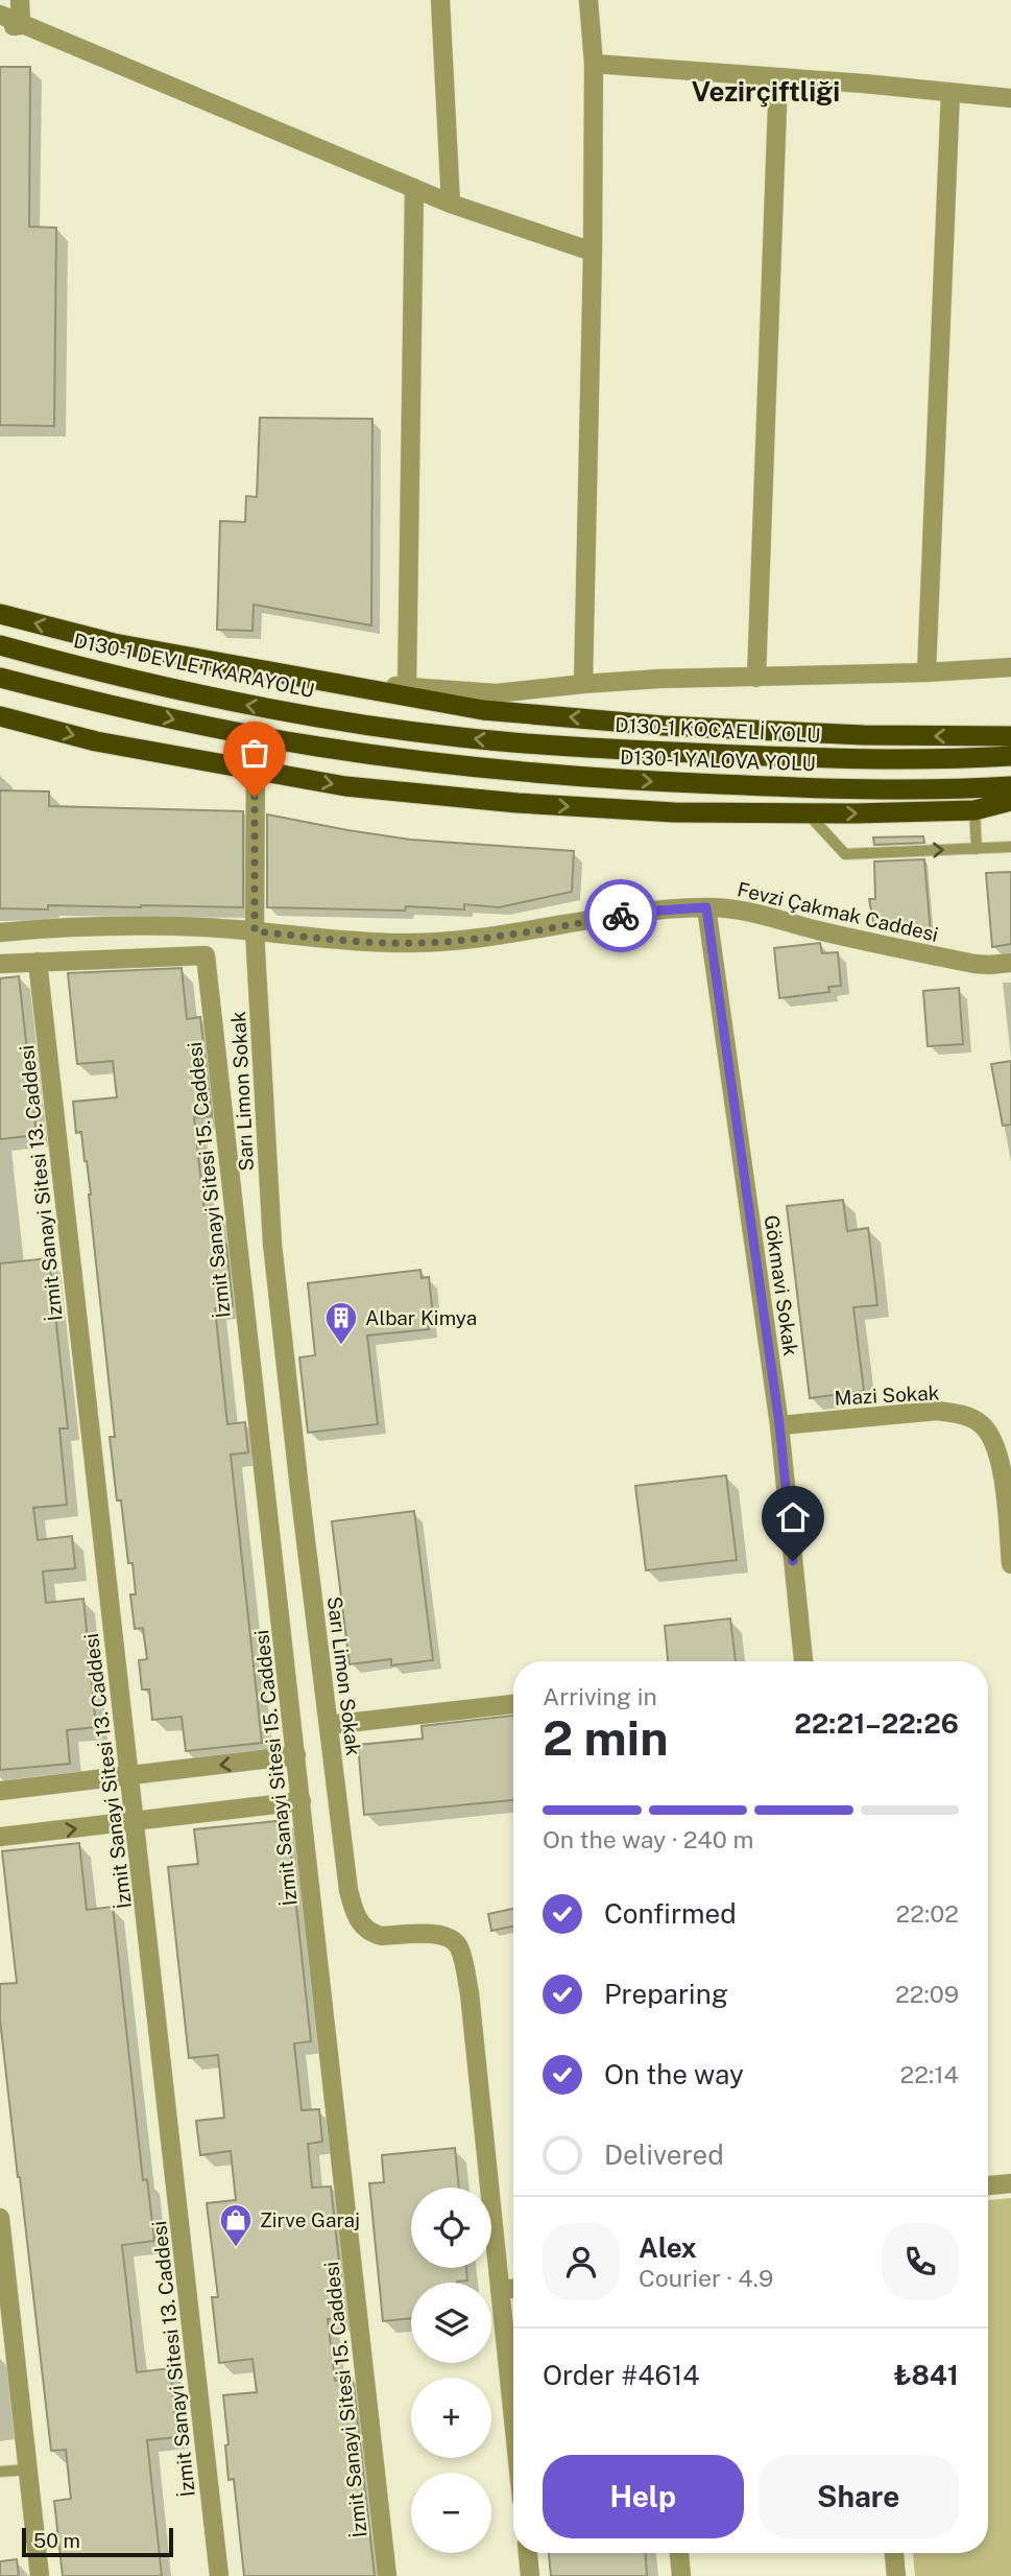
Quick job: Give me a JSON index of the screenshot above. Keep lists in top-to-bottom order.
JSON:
{
  "streets": {
    "highway": ["D130-1 DEVLETKARAYOLU", "D130-1 KOCAELİ YOLU", "D130-1 YALOVA YOLU"],
    "street": [
      "Fevzi Çakmak Caddesi",
      "Sarı Limon Sokak",
      "İzmit Sanayi Sitesi 15. Caddesi",
      "İzmit Sanayi Sitesi 13. Caddesi",
      "Gökmavi Sokak",
      "Mazi Sokak"
    ]
  },
  "crossings": [
    ["D130-1 DEVLETKARAYOLU", "D130-1 KOCAELİ YOLU"],
    ["Fevzi Çakmak Caddesi", "Sarı Limon Sokak"],
    ["Fevzi Çakmak Caddesi", "Gökmavi Sokak"],
    ["İzmit Sanayi Sitesi 15. Caddesi", "İzmit Sanayi Sitesi 13. Caddesi"],
    ["Gökmavi Sokak", "Mazi Sokak"]
  ],
  "districts": ["Vezirçiftliği"],
  "places": {
    "building": ["Albar Kimya"],
    "shop": ["Zirve Garaj"]
  },
  "scale_bar": "50 m",
  "page": {
    "heading": ["2 min", "Arriving in", "22:21–22:26"],
    "panel": [
      "Alex",
      "Courier · 4.9",
      "Order #4614",
      "₺841"
    ],
    "bar": "On the way · 240 m",
    "list": [
      ["Confirmed", "22:02"],
      ["Preparing", "22:09"],
      ["On the way", "22:14"],
      "Delivered"
    ],
    "map_buttons": ["+", "−"],
    "buttons": ["Help", "Share"],
    "scale": "50 m"
  }
}
